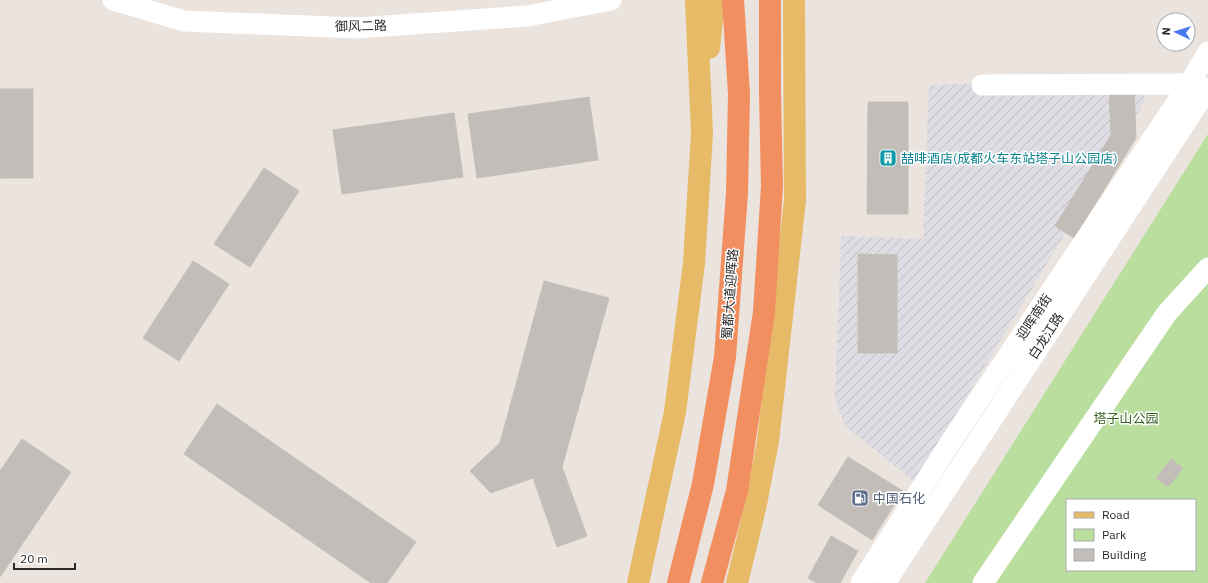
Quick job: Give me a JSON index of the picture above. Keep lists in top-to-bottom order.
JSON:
{
  "streets": {
    "highway": ["蜀都大道迎晖路"],
    "street": ["御风二路", "迎晖南街", "白龙江路"]
  },
  "crossings": [
    ["迎晖南街", "白龙江路"]
  ],
  "parks": ["塔子山公园"],
  "places": {
    "building": ["喆啡酒店(成都火车东站塔子山公园店)"],
    "fuel station": ["中国石化"]
  },
  "legend": ["Road", "Park", "Building"],
  "scale_bar": "20 m",
  "north": "left"
}
